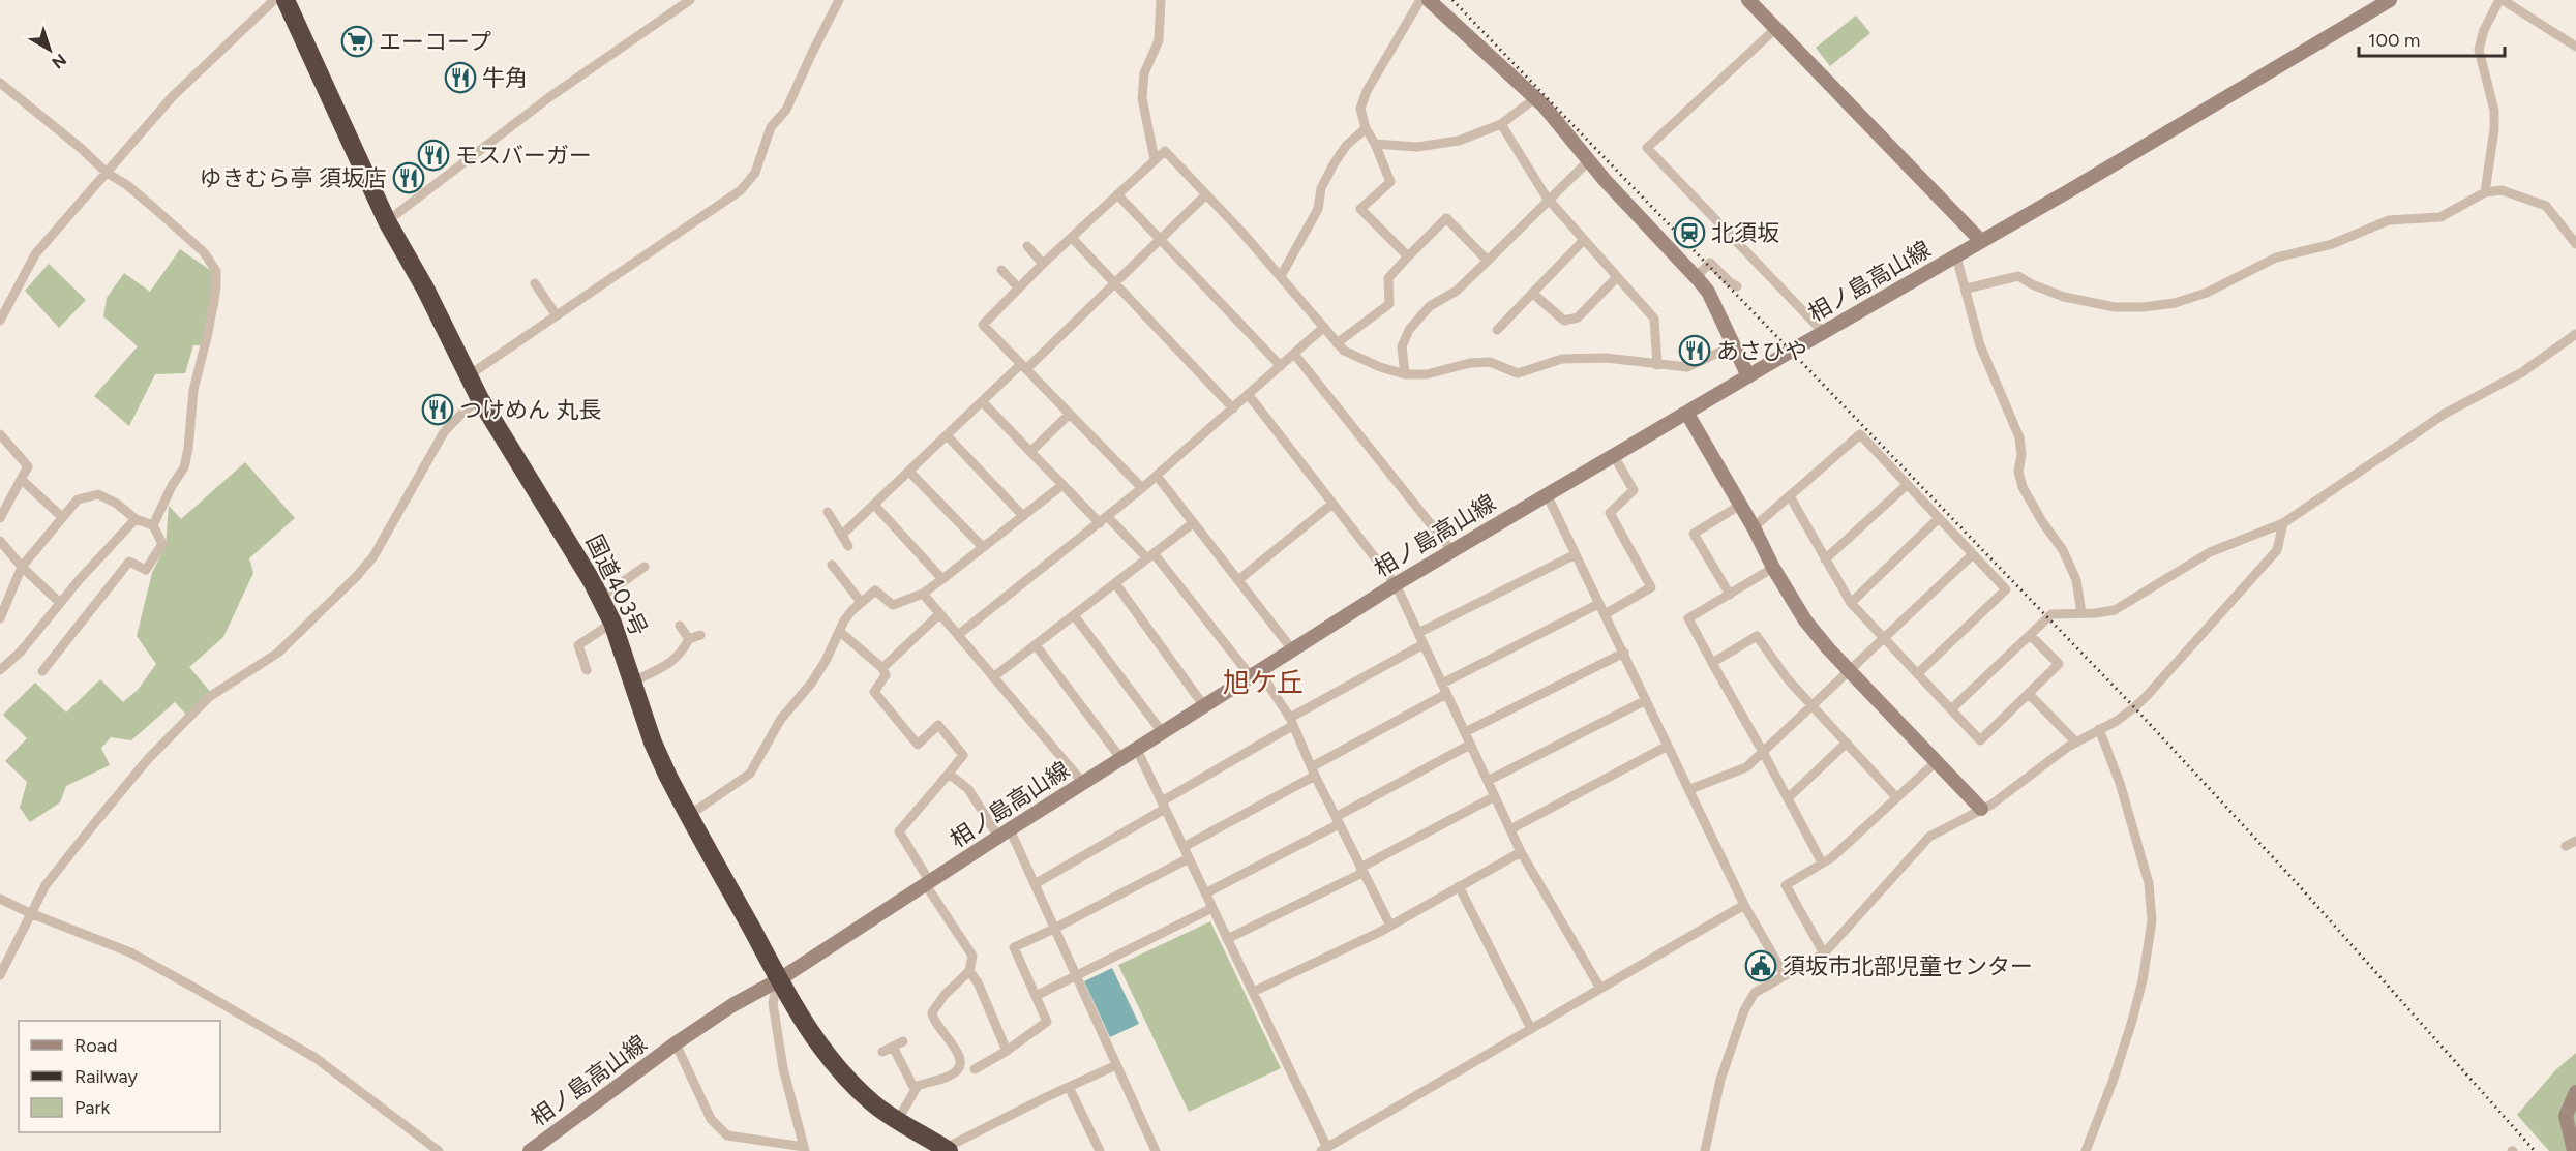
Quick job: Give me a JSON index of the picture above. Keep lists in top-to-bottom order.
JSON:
{
  "streets": {
    "highway": ["国道403号"],
    "main road": ["相ノ島高山線"]
  },
  "crossings": [
    ["相ノ島高山線", "国道403号"]
  ],
  "districts": ["旭ケ丘"],
  "places": {
    "supermarket": ["エーコープ"],
    "restaurant": [
      "牛角",
      "モスバーガー",
      "ゆきむら亭 須坂店",
      "あさひや",
      "つけめん 丸長"
    ],
    "station": ["北須坂"],
    "public building": ["須坂市北部児童センター"]
  },
  "legend": ["Road", "Railway", "Park"],
  "scale_bar": "100 m",
  "north": "bottom right"
}
